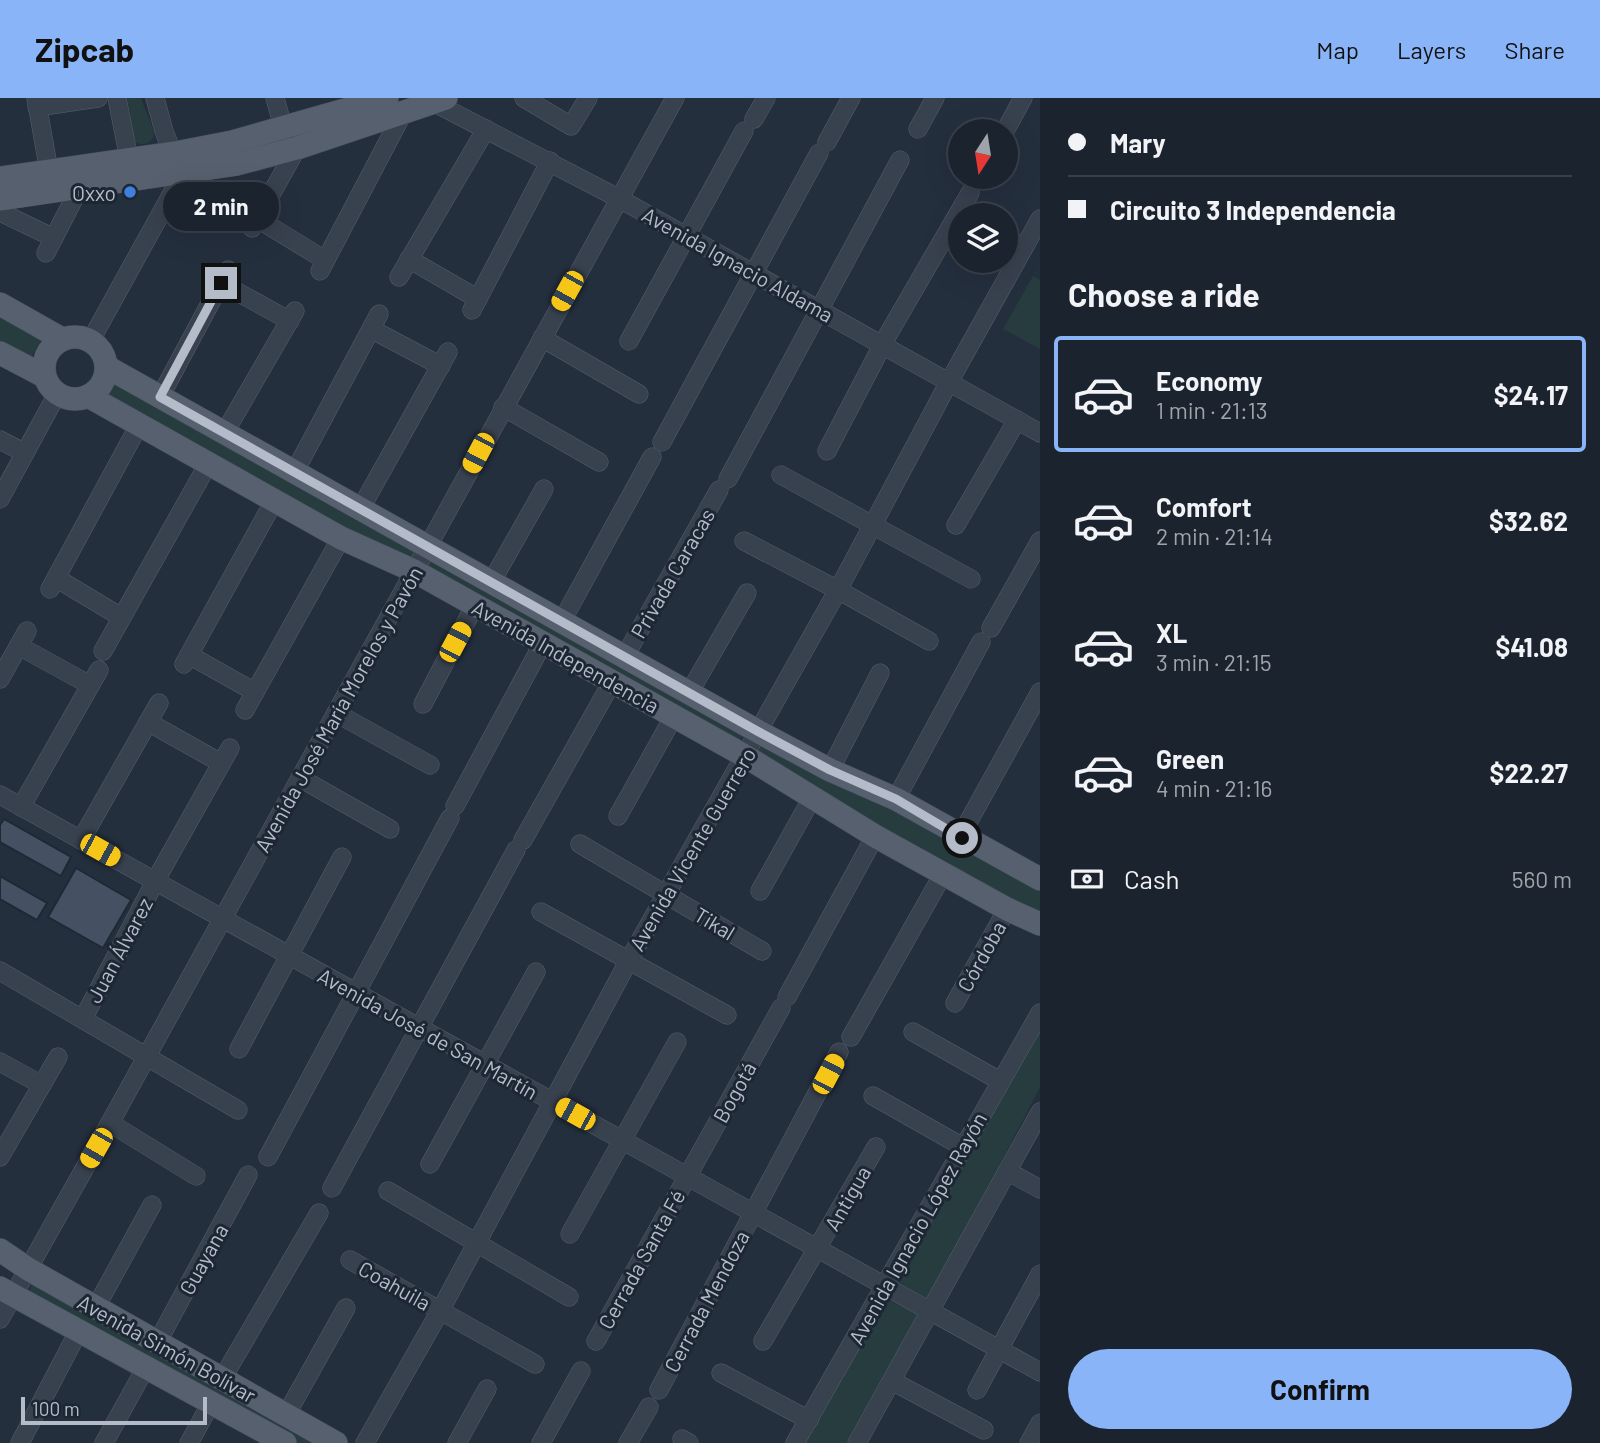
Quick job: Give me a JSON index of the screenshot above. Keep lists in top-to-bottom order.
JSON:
{
  "streets": {
    "main road": ["Avenida Independencia", "Avenida Simón Bolívar"],
    "street": [
      "Avenida Ignacio Aldama",
      "Privada Caracas",
      "Avenida José María Morelos y Pavón",
      "Avenida Vicente Guerrero",
      "Tikal",
      "Juan Álvarez",
      "Córdoba",
      "Avenida José de San Martín",
      "Bogotá",
      "Antigua",
      "Avenida Ignacio López Rayón",
      "Guayana",
      "Cerrada Santa Fé",
      "Coahuila",
      "Cerrada Mendoza"
    ]
  },
  "crossings": [
    ["Avenida Ignacio Aldama", "Privada Caracas"],
    ["Avenida Ignacio Aldama", "Avenida José María Morelos y Pavón"],
    ["Avenida Ignacio Aldama", "Avenida Vicente Guerrero"],
    ["Privada Caracas", "Avenida Independencia"],
    ["Avenida Independencia", "Avenida José María Morelos y Pavón"],
    ["Avenida Independencia", "Avenida Vicente Guerrero"],
    ["Avenida Independencia", "Córdoba"],
    ["Avenida Independencia", "Bogotá"],
    ["Avenida José María Morelos y Pavón", "Avenida José de San Martín"],
    ["Avenida José María Morelos y Pavón", "Avenida Simón Bolívar"],
    ["Avenida Vicente Guerrero", "Tikal"],
    ["Avenida Vicente Guerrero", "Avenida José de San Martín"],
    ["Avenida Vicente Guerrero", "Coahuila"],
    ["Juan Álvarez", "Avenida José de San Martín"],
    ["Avenida José de San Martín", "Bogotá"],
    ["Avenida José de San Martín", "Antigua"],
    ["Avenida José de San Martín", "Avenida Ignacio López Rayón"],
    ["Avenida José de San Martín", "Cerrada Santa Fé"],
    ["Avenida José de San Martín", "Cerrada Mendoza"],
    ["Bogotá", "Cerrada Santa Fé"],
    ["Guayana", "Avenida Simón Bolívar"]
  ],
  "places": ["Oxxo"],
  "scale_bar": "100 m",
  "north": "bottom",
  "page": {
    "header": "Zipcab",
    "nav": ["Map", "Layers", "Share"],
    "banner": ["Mary", "Circuito 3 Independencia"],
    "bubble": "2 min",
    "heading": "Choose a ride",
    "list": [
      {
        "name": "Economy",
        "note": "1 min · 21:13",
        "value": "$24.17"
      },
      {
        "name": "Comfort",
        "note": "2 min · 21:14",
        "value": "$32.62"
      },
      {
        "name": "XL",
        "note": "3 min · 21:15",
        "value": "$41.08"
      },
      {
        "name": "Green",
        "note": "4 min · 21:16",
        "value": "$22.27"
      }
    ],
    "pay": ["Cash", "560 m"],
    "buttons": "Confirm",
    "scale": "100 m"
  }
}
